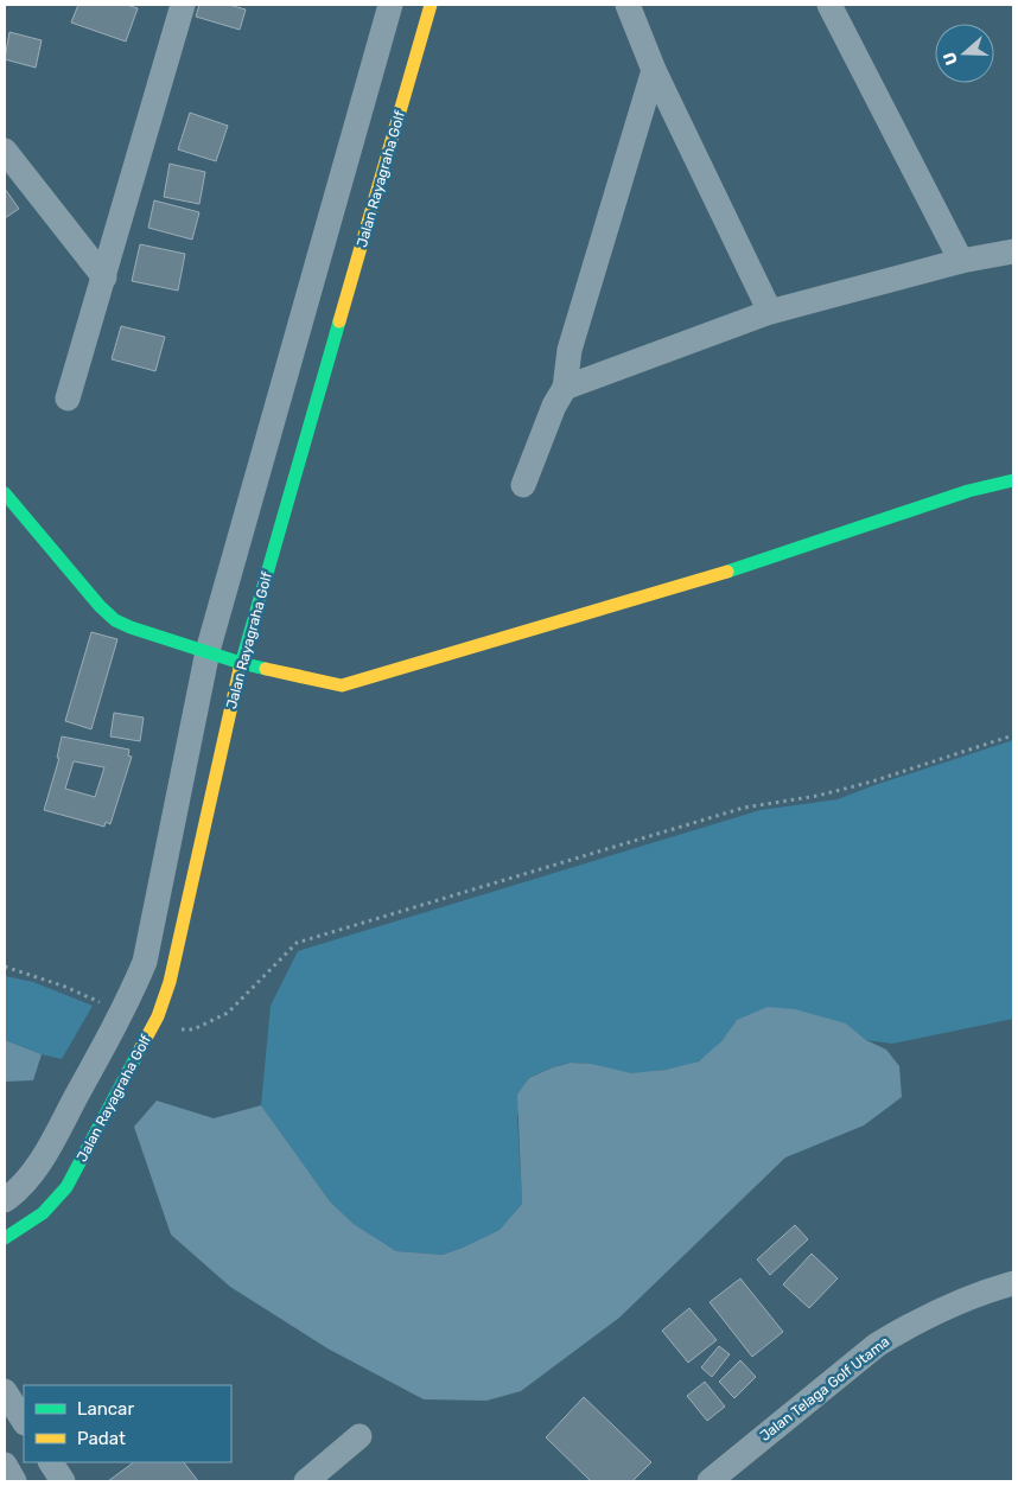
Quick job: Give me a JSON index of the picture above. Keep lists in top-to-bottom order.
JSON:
{
  "streets": {
    "street": ["Jalan Rayagraha Golf", "Jalan Telaga Golf Utama"]
  },
  "legend": ["Lancar", "Padat"],
  "north": "left"
}
